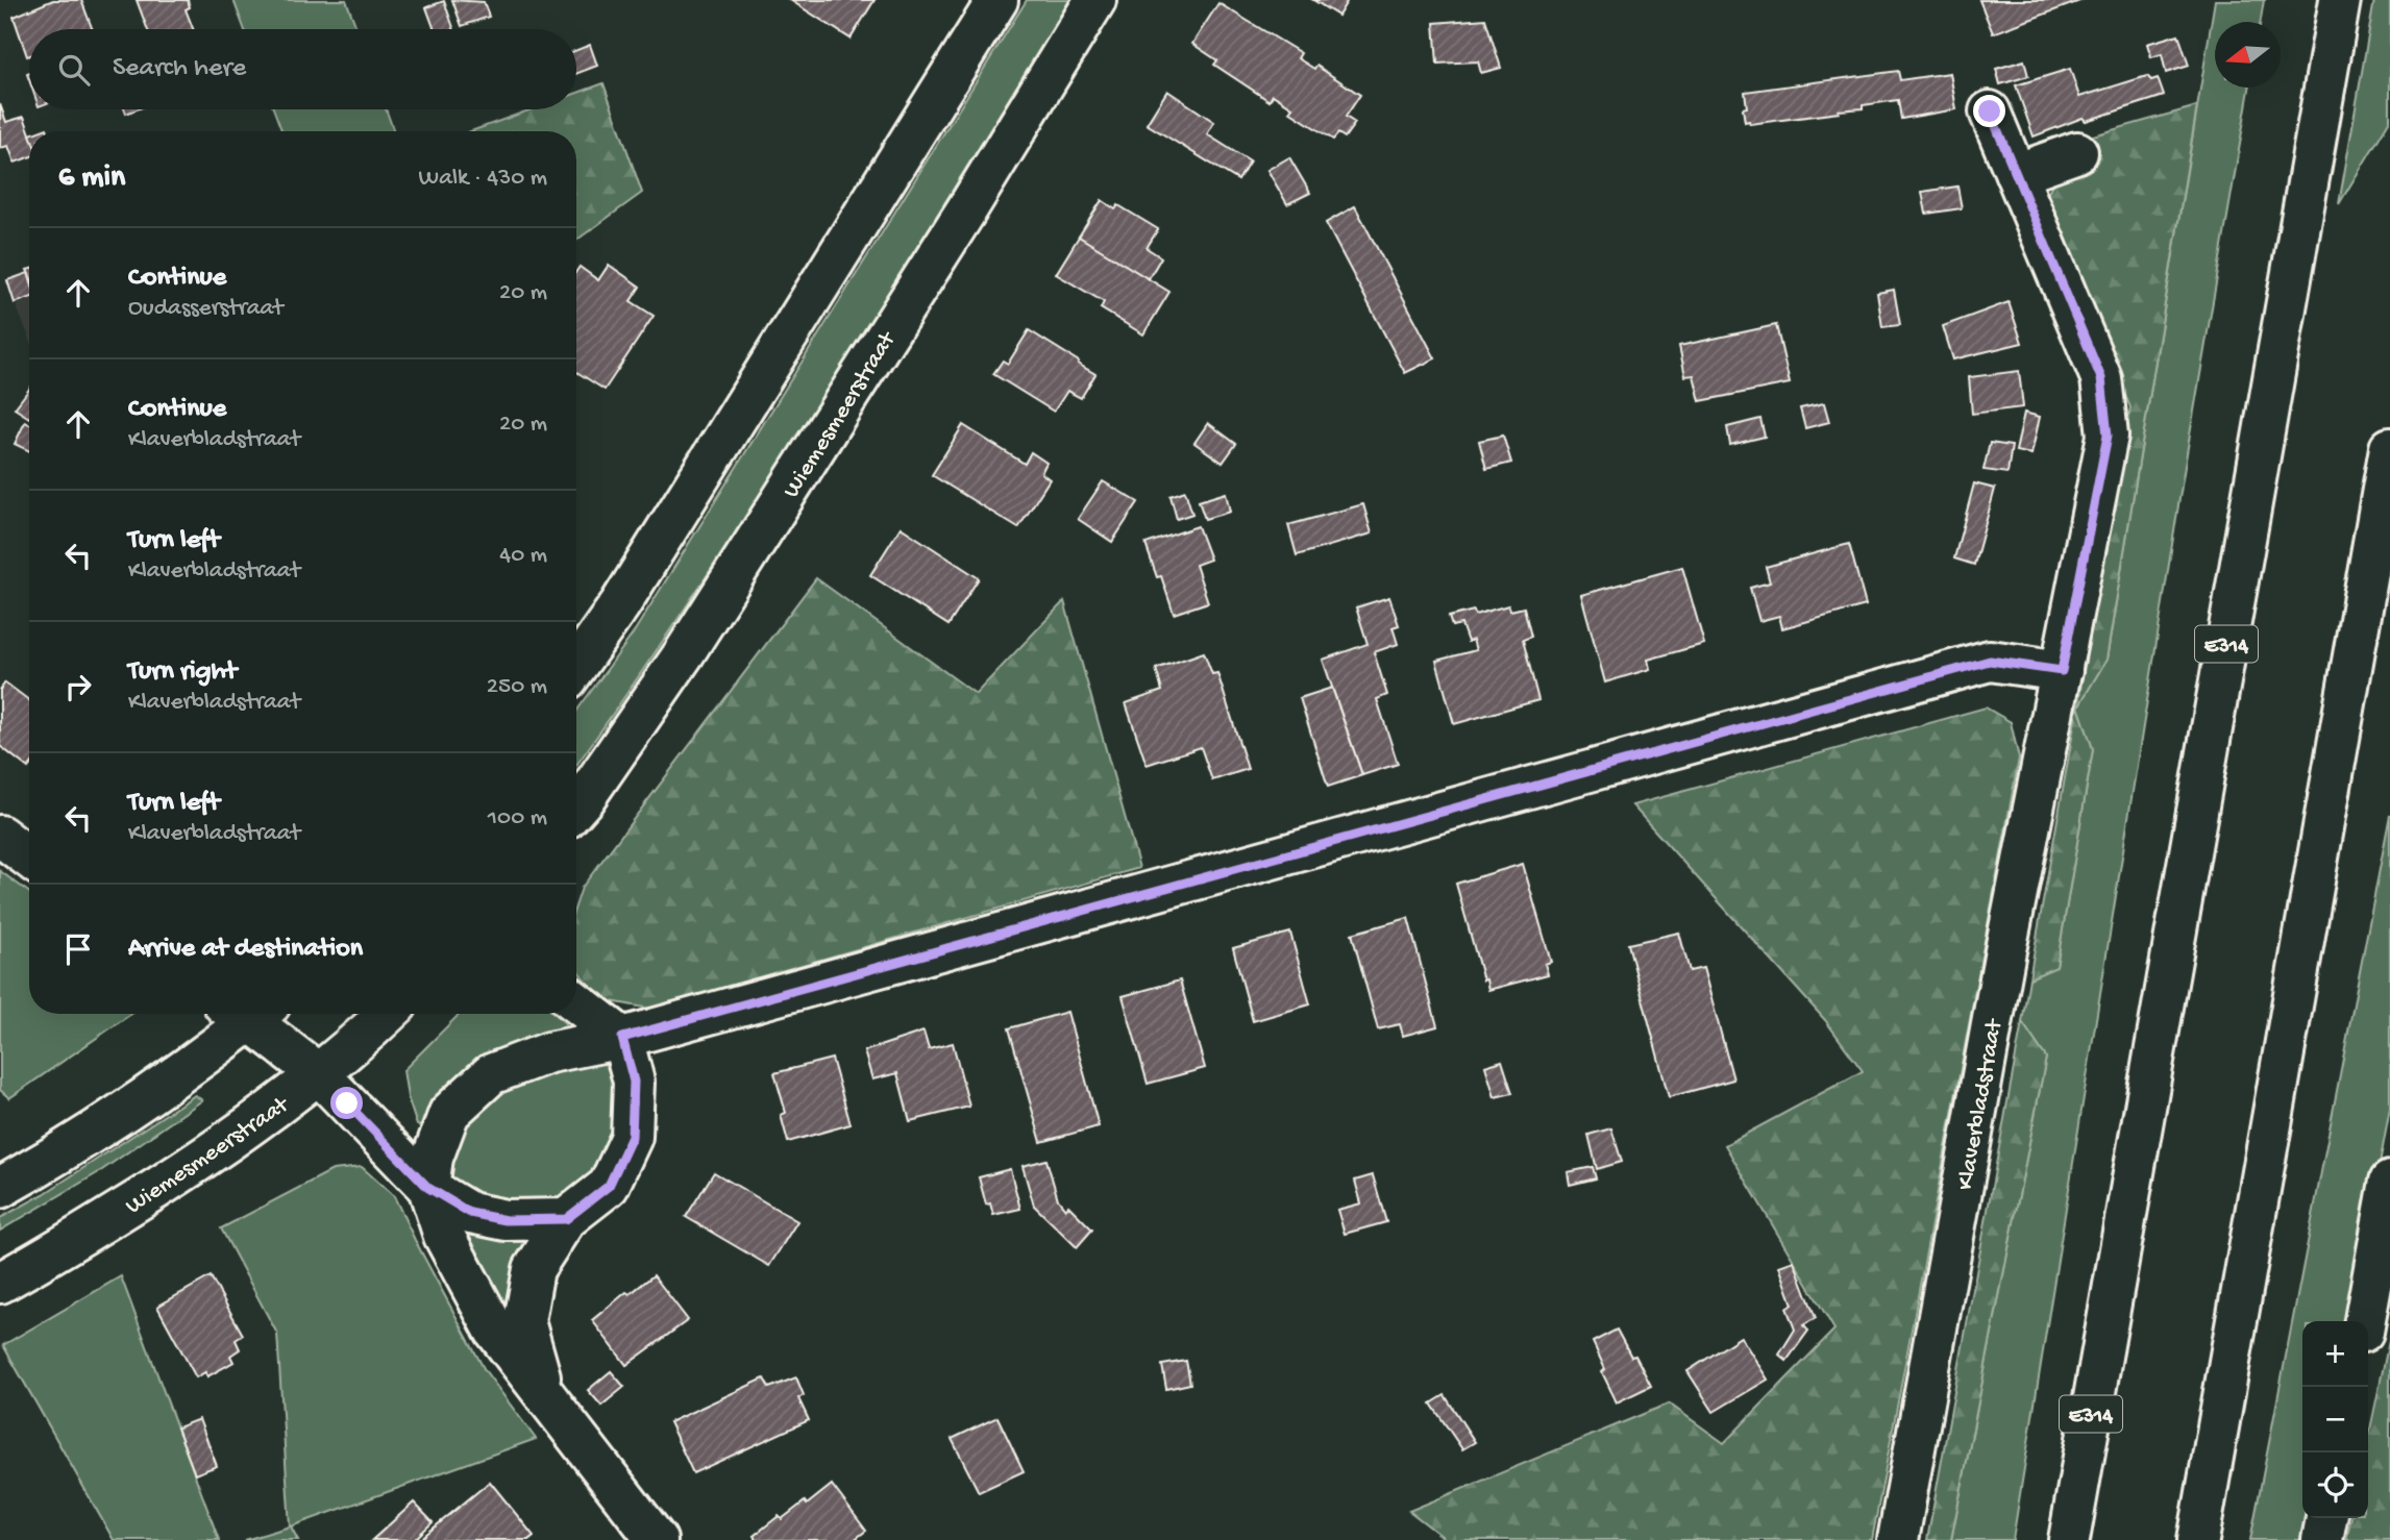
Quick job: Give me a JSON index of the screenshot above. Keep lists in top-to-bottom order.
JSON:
{
  "streets": {
    "main road": ["Wiemesmeerstraat", "E314", "Klaverbladstraat"]
  },
  "north": "left",
  "page": {
    "search": "Search here",
    "heading": ["6 min", "Walk · 430 m"],
    "list": [
      ["Continue", "Oudasserstraat", "20 m"],
      ["Continue", "Klaverbladstraat", "20 m"],
      ["Turn left", "Klaverbladstraat", "40 m"],
      ["Turn right", "Klaverbladstraat", "250 m"],
      ["Turn left", "Klaverbladstraat", "100 m"],
      "Arrive at destination"
    ],
    "map_buttons": ["+", "−"]
  }
}
